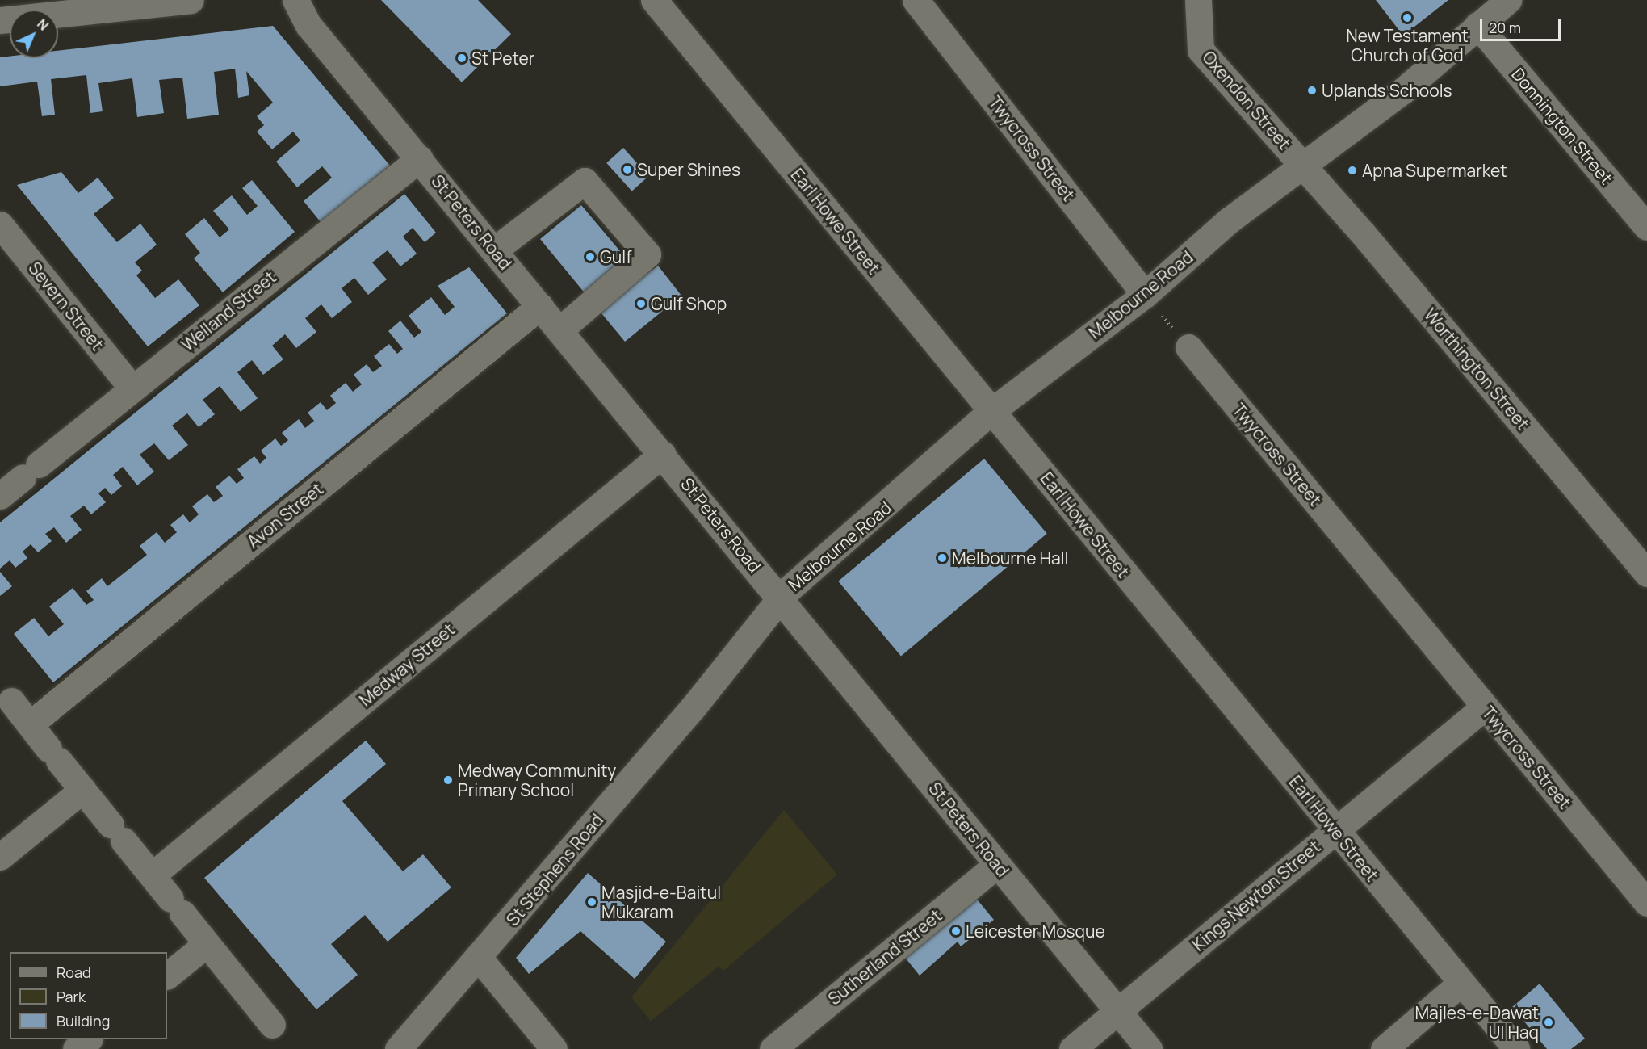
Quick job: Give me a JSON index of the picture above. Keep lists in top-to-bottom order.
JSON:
{
  "streets": {
    "street": [
      "Oxendon Street",
      "Donnington Street",
      "Twycross Street",
      "Earl Howe Street",
      "St Peters Road",
      "Melbourne Road",
      "Severn Street",
      "Welland Street",
      "Worthington Street",
      "Avon Street",
      "Medway Street",
      "St Stephens Road",
      "Kings Newton Street",
      "Sutherland Street"
    ]
  },
  "crossings": [
    ["Oxendon Street", "Melbourne Road"],
    ["Oxendon Street", "Worthington Street"],
    ["Donnington Street", "Melbourne Road"],
    ["Twycross Street", "Melbourne Road"],
    ["Twycross Street", "Kings Newton Street"],
    ["Earl Howe Street", "Melbourne Road"],
    ["Earl Howe Street", "Kings Newton Street"],
    ["St Peters Road", "Melbourne Road"],
    ["St Peters Road", "Welland Street"],
    ["St Peters Road", "Avon Street"],
    ["St Peters Road", "Medway Street"],
    ["St Peters Road", "St Stephens Road"],
    ["St Peters Road", "Kings Newton Street"],
    ["St Peters Road", "Sutherland Street"],
    ["Melbourne Road", "Worthington Street"],
    ["Melbourne Road", "St Stephens Road"],
    ["Severn Street", "Welland Street"]
  ],
  "places": [
    "New Testament Church of God",
    "St Peter",
    "Uplands Schools",
    "Super Shines",
    "Apna Supermarket",
    "Gulf",
    "Gulf Shop",
    "Melbourne Hall",
    "Medway Community Primary School",
    "Masjid-e-Baitul Mukaram",
    "Leicester Mosque",
    "Majles-e-Dawat Ul Haq"
  ],
  "legend": ["Road", "Park", "Building"],
  "scale_bar": "20 m",
  "north": "top right"
}
